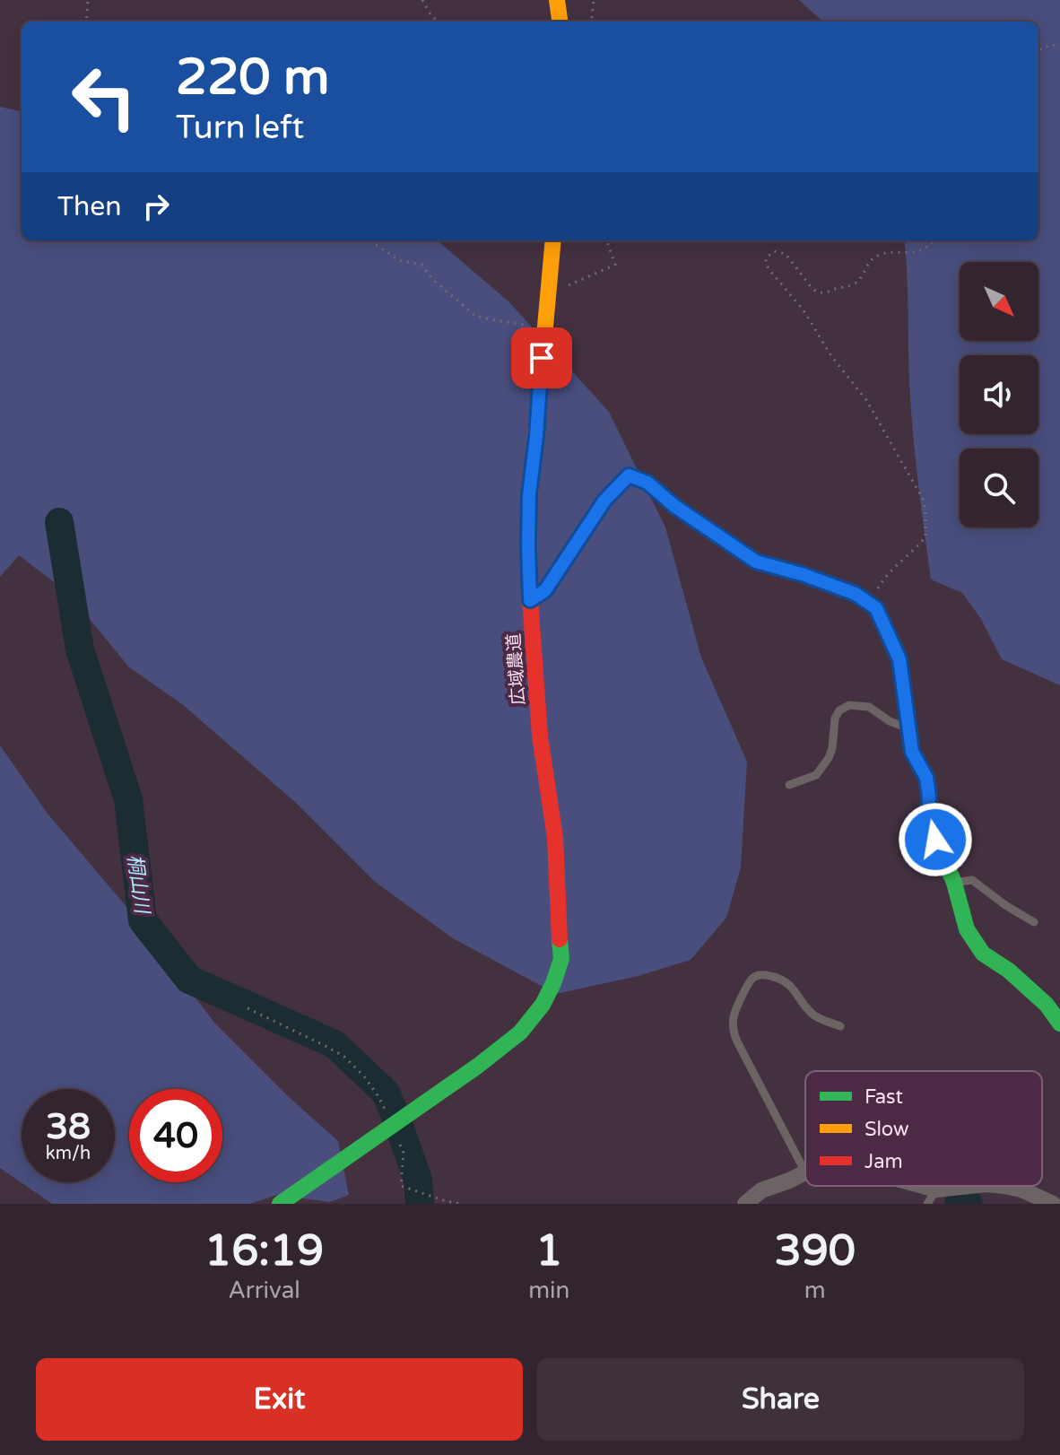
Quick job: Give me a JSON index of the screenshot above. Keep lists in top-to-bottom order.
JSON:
{
  "streets": {
    "street": ["広域農道"]
  },
  "water": ["桐山川"],
  "legend": ["Fast", "Slow", "Jam"],
  "north": "bottom right",
  "page": {
    "turn": ["220 m", "Turn left"],
    "then": "Then",
    "speed": "38 km/h",
    "limit": "40",
    "eta": [
      "16:19",
      "Arrival",
      "1",
      "min",
      "390",
      "m"
    ],
    "buttons": ["Exit", "Share"]
  }
}
